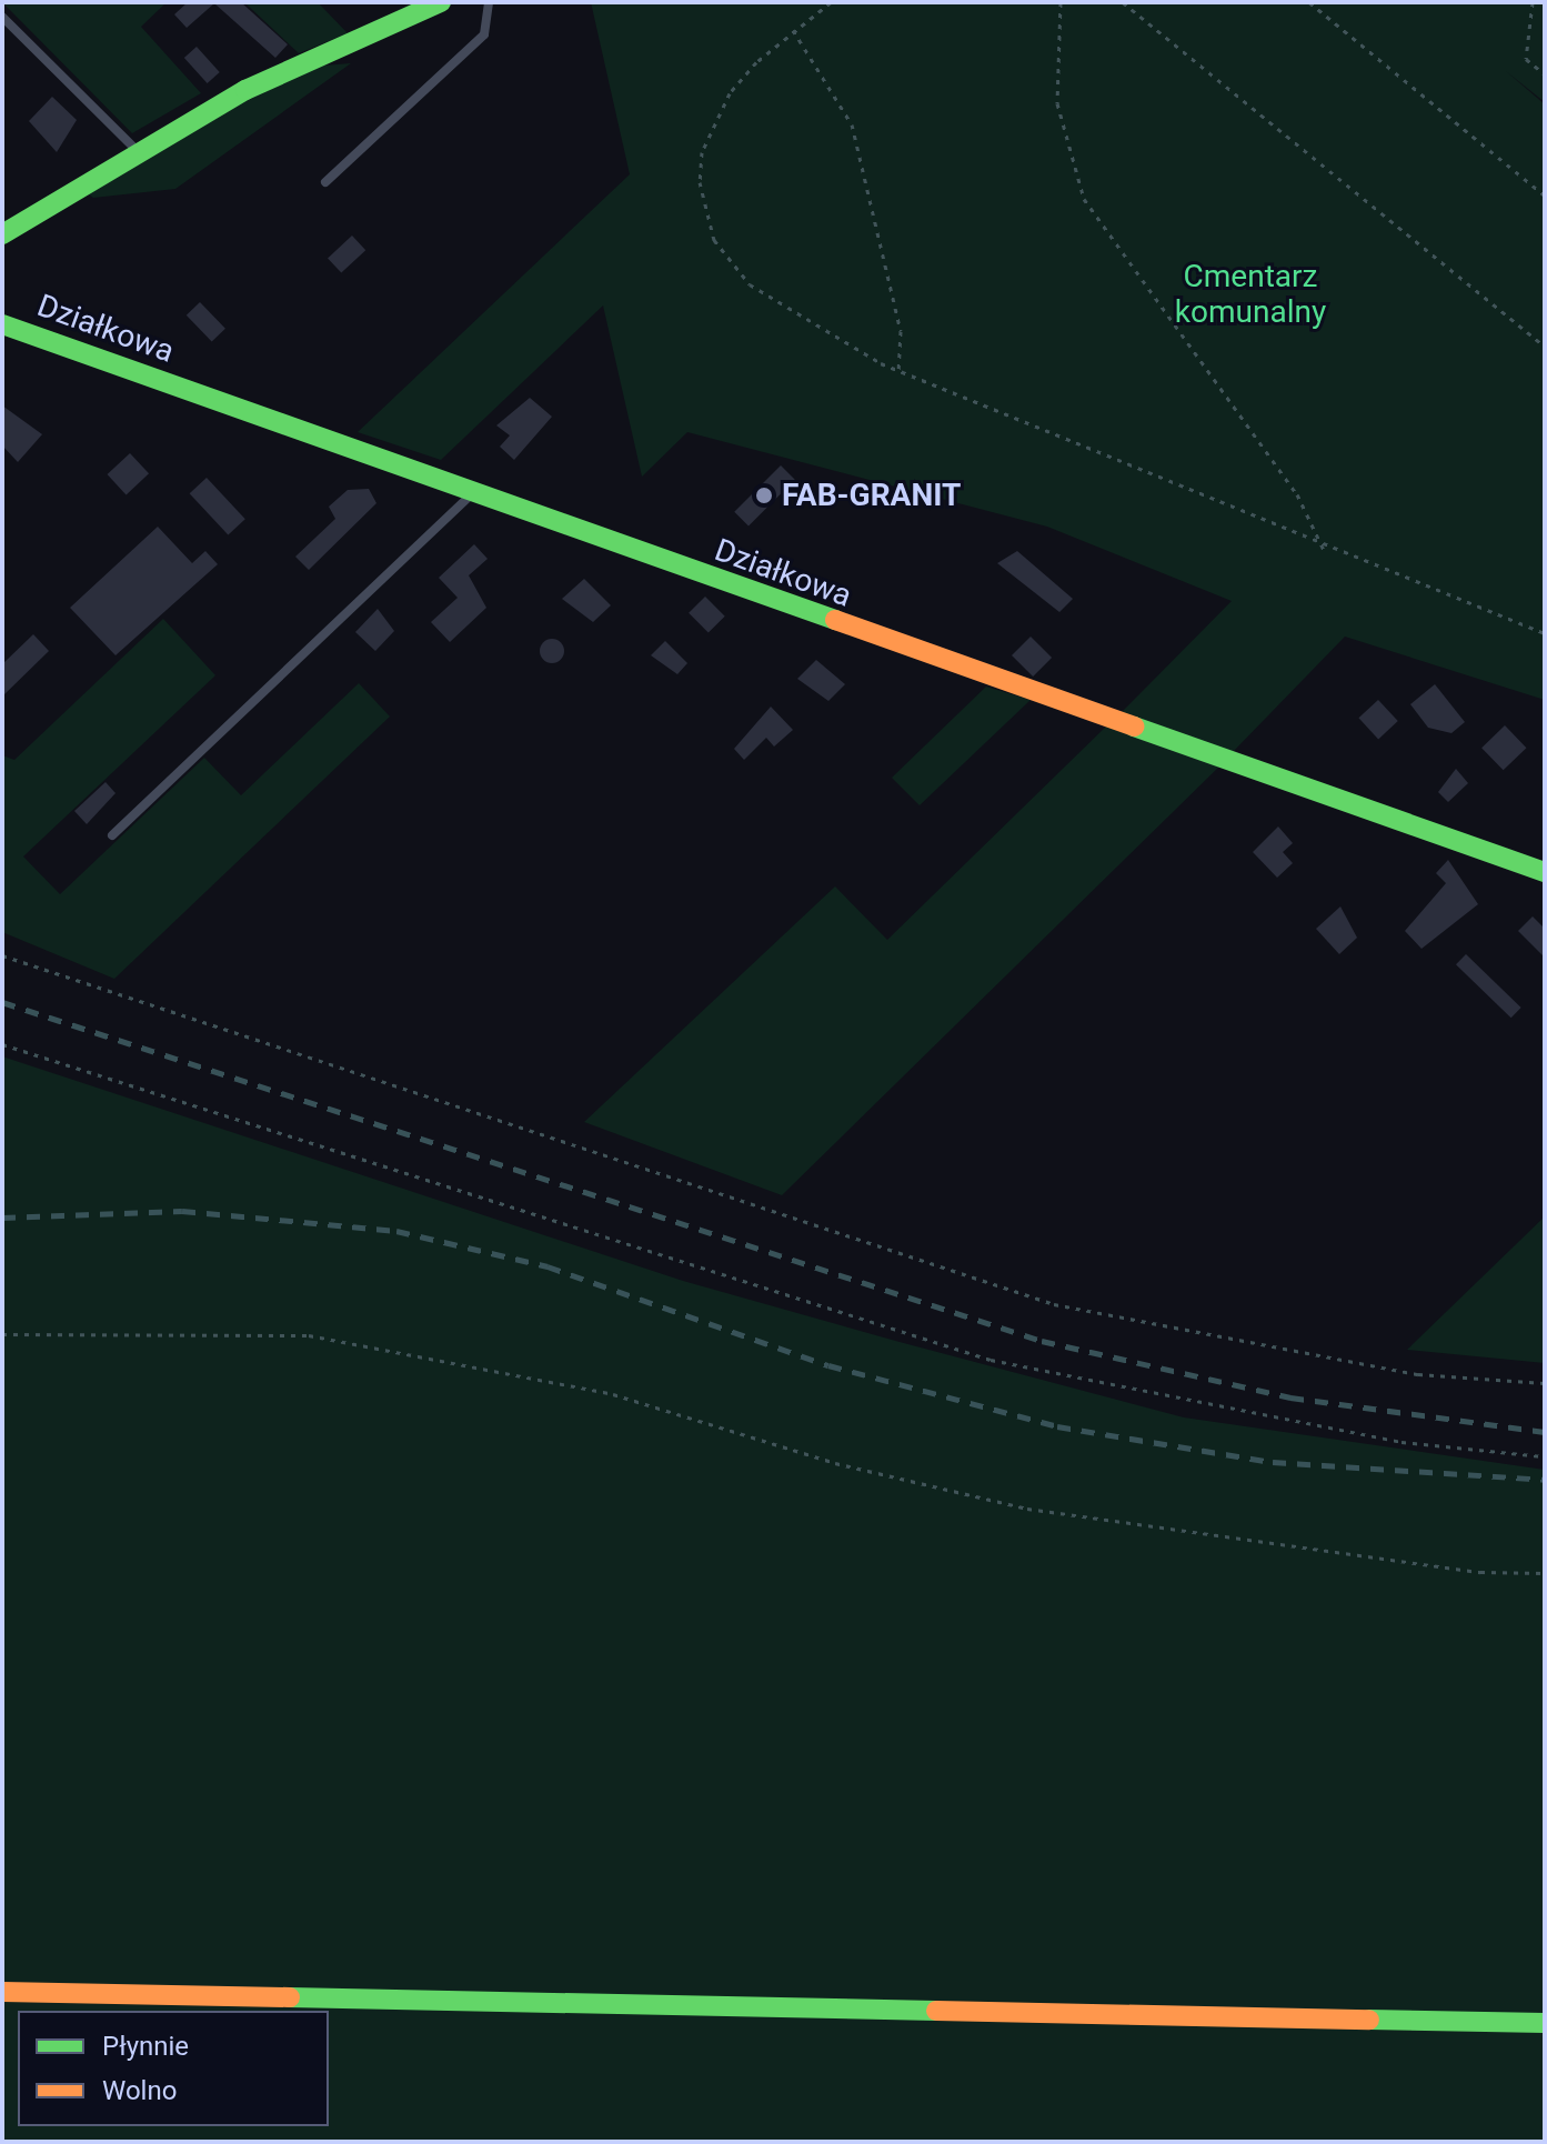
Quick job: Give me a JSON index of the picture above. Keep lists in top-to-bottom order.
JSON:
{
  "streets": {
    "street": ["Działkowa"]
  },
  "parks": ["Cmentarz komunalny"],
  "places": ["FAB-GRANIT"],
  "legend": ["Płynnie", "Wolno"]
}
